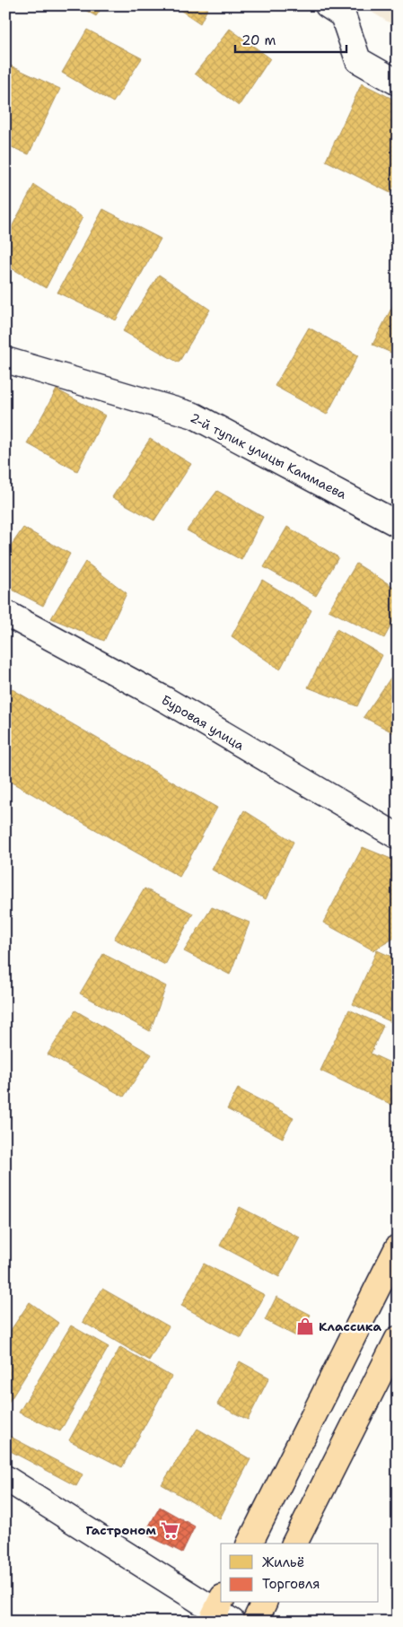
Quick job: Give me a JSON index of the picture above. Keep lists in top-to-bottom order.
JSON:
{
  "streets": {
    "street": ["2-й тупик улицы Каммаева", "Буровая улица"]
  },
  "places": {
    "shop": ["Классика"],
    "supermarket": ["Гастроном"]
  },
  "legend": ["Жильё", "Торговля"],
  "scale_bar": "20 m"
}
